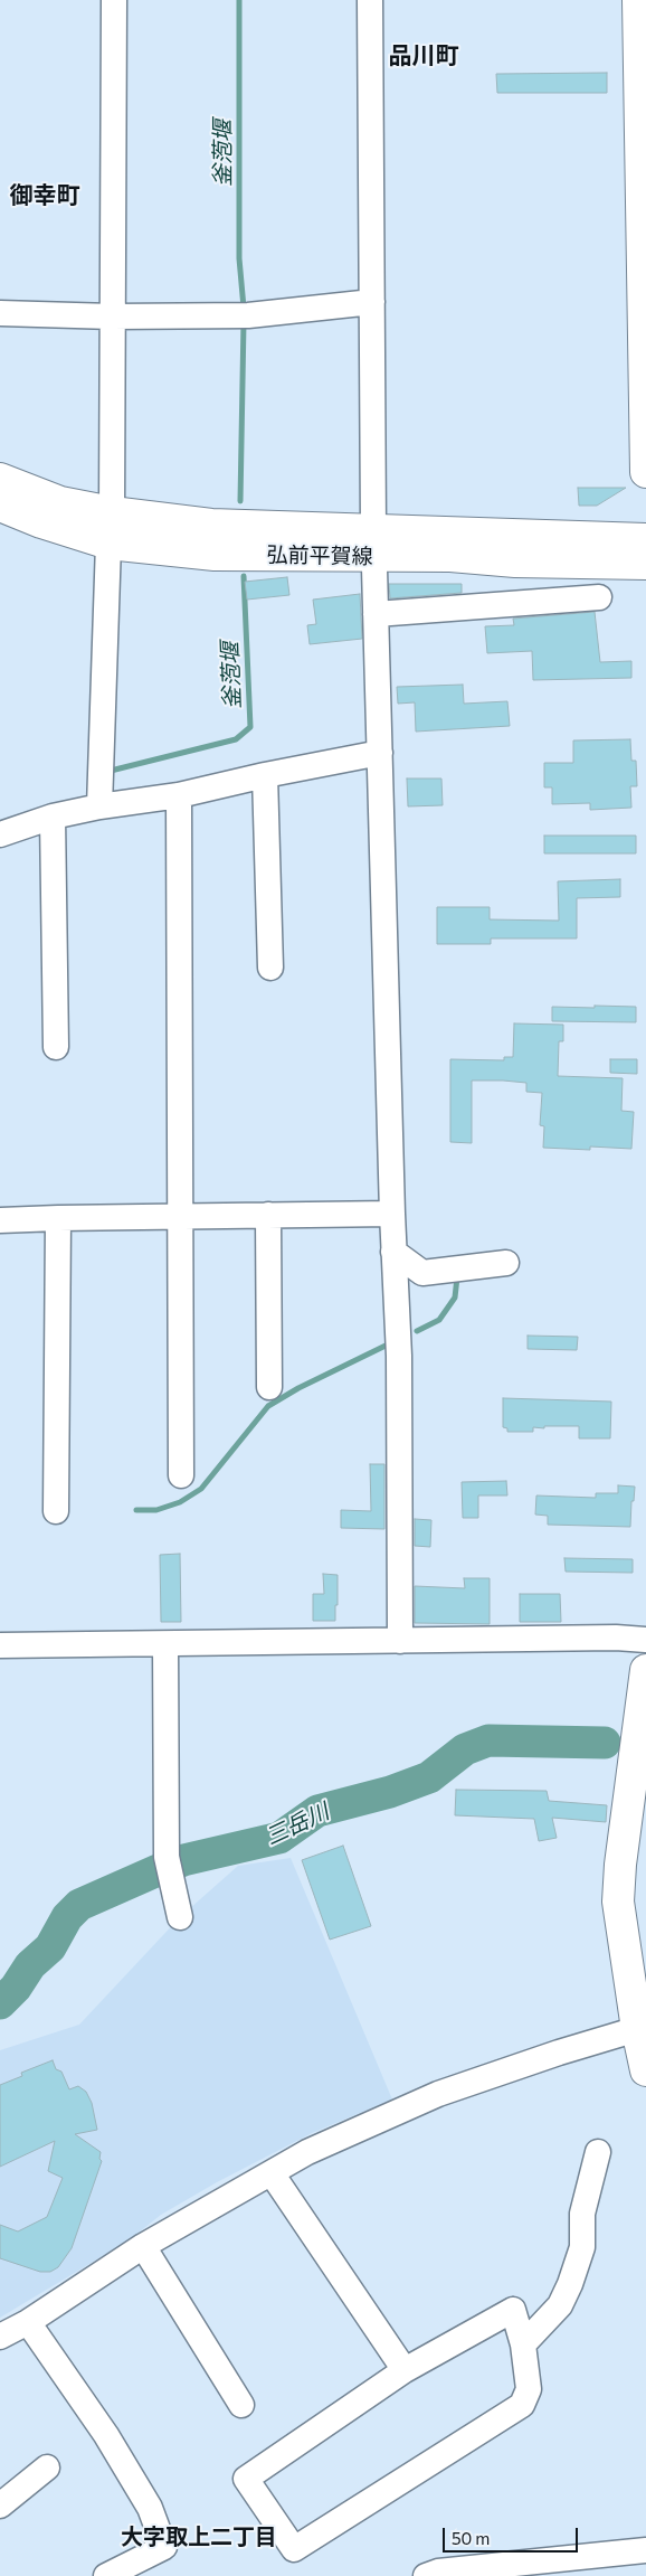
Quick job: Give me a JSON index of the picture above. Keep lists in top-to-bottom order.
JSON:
{
  "streets": {
    "main road": ["弘前平賀線"]
  },
  "districts": ["品川町", "御幸町", "大字取上二丁目"],
  "water": ["釜萢堰", "三岳川"],
  "scale_bar": "50 m"
}
